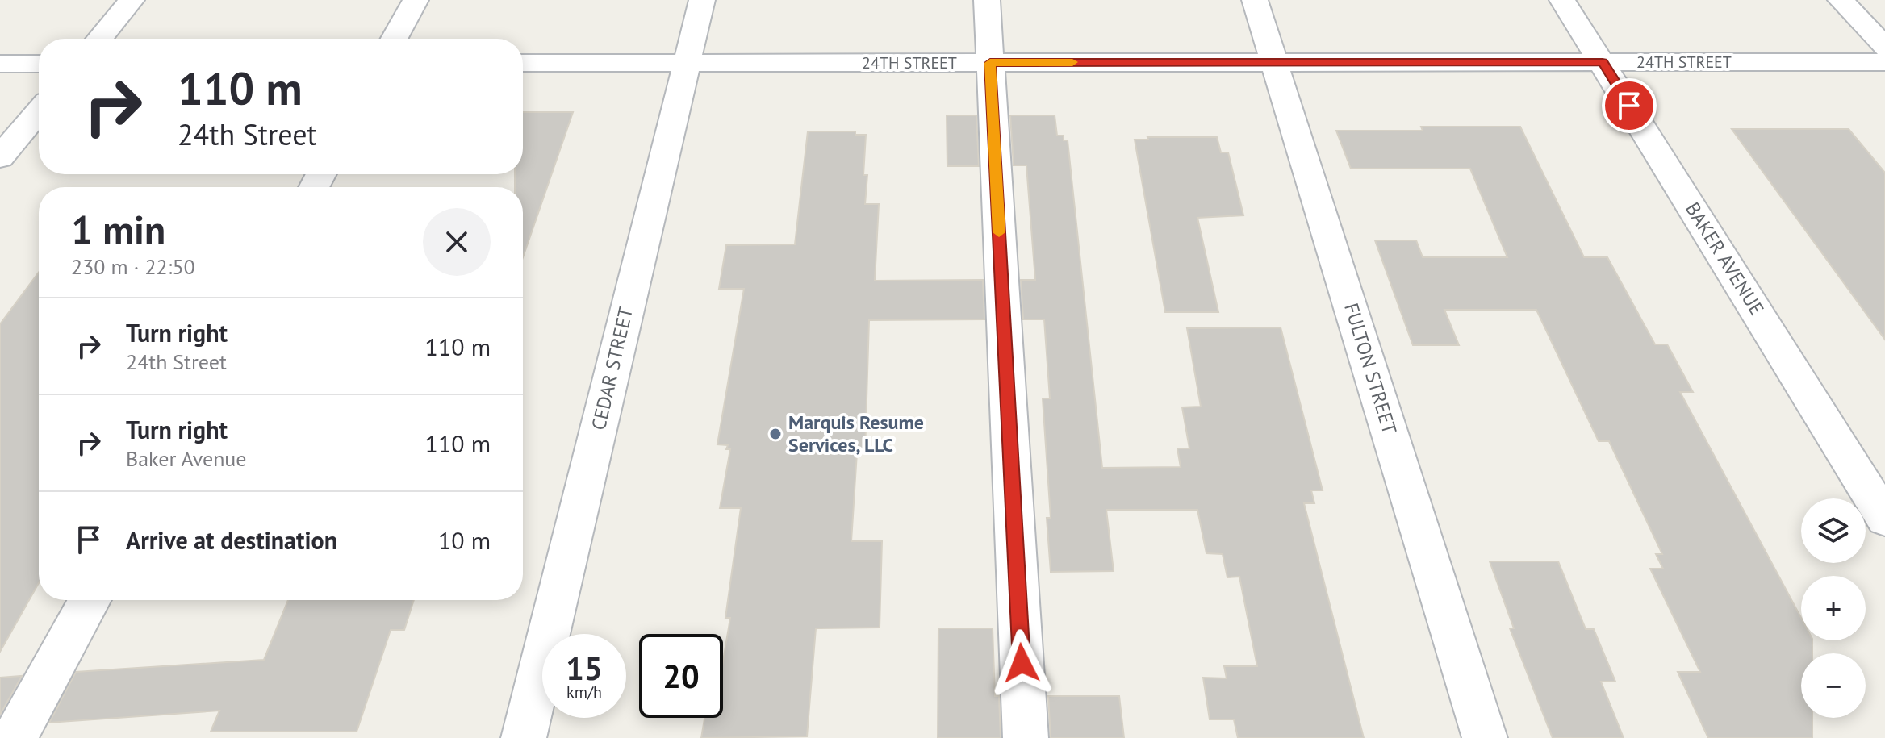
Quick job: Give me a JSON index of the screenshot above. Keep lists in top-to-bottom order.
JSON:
{
  "streets": {
    "street": [
      "24TH STREET",
      "BAKER AVENUE",
      "CEDAR STREET",
      "FULTON STREET"
    ]
  },
  "crossings": [
    ["24TH STREET", "BAKER AVENUE"],
    ["24TH STREET", "CEDAR STREET"],
    ["24TH STREET", "FULTON STREET"]
  ],
  "places": ["Marquis Resume Services, LLC"],
  "page": {
    "turn": ["110 m", "24th Street"],
    "heading": ["1 min", "230 m · 22:50"],
    "list": [
      {
        "name": "Turn right",
        "note": "24th Street",
        "value": "110 m"
      },
      {
        "name": "Turn right",
        "note": "Baker Avenue",
        "value": "110 m"
      },
      {
        "name": "Arrive at destination",
        "value": "10 m"
      }
    ],
    "map_buttons": ["+", "−"],
    "speed": "15 km/h",
    "limit": "20"
  }
}
